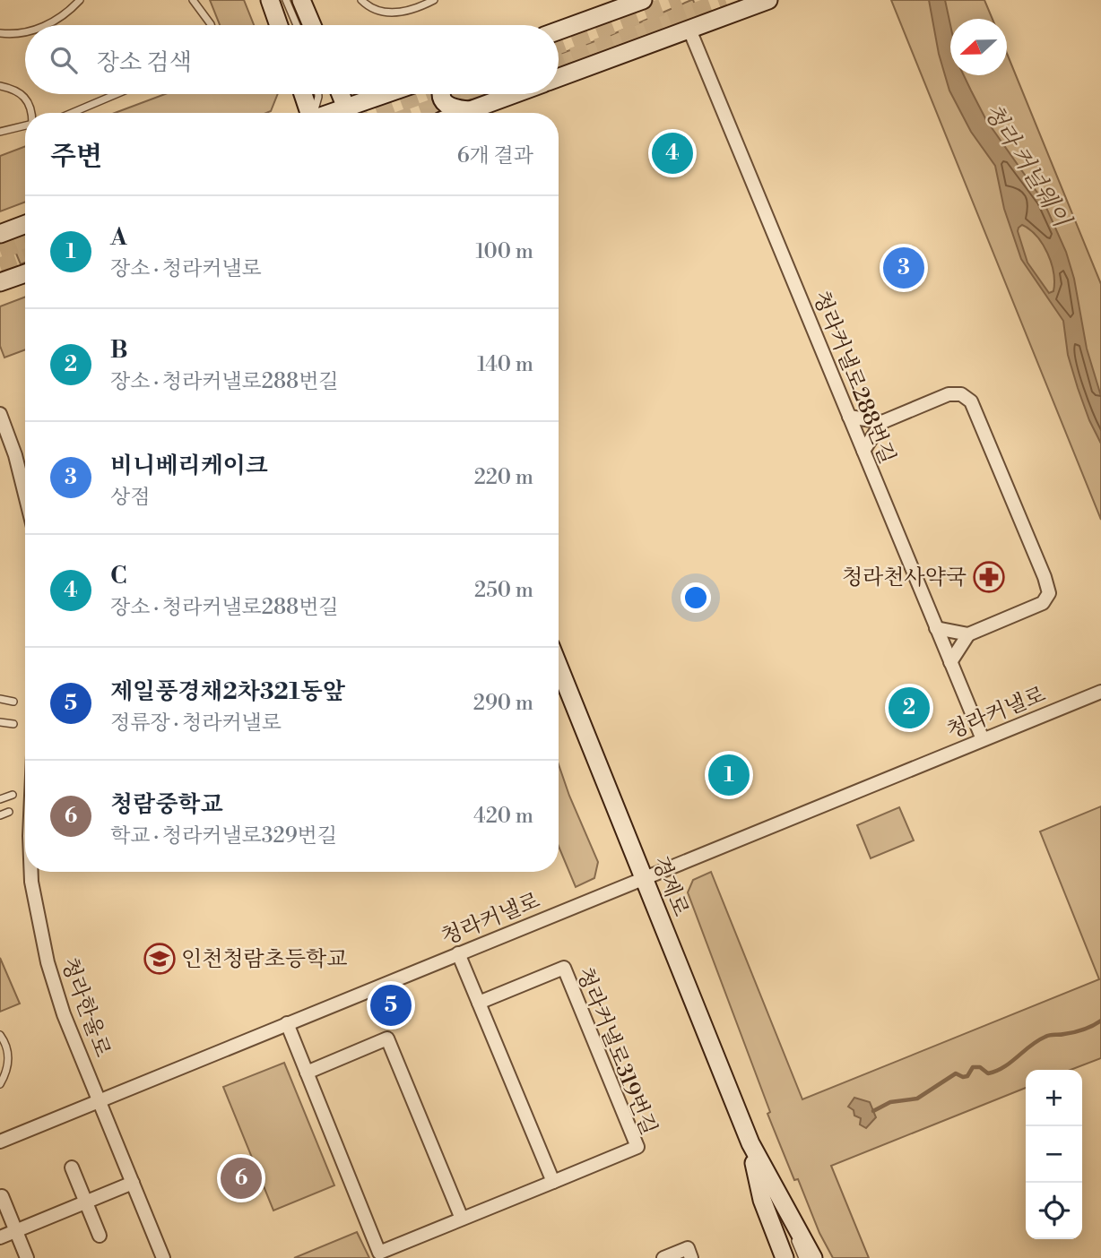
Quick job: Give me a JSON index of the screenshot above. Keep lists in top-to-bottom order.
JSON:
{
  "streets": {
    "main road": ["경제로"],
    "street": [
      "청라커낼로288번길",
      "청라커낼로",
      "청라한울로",
      "청라커낼로319번길"
    ]
  },
  "crossings": [
    ["청라커낼로288번길", "청라커낼로"],
    ["청라커낼로", "경제로"],
    ["청라커낼로", "청라한울로"]
  ],
  "water": ["청라 커널웨이"],
  "places": {
    "pharmacy": ["청라천사약국"],
    "school or university": ["인천청람초등학교"]
  },
  "north": "left",
  "page": {
    "search": "장소 검색",
    "heading": ["주변", "6개 결과"],
    "pins": [
      "4",
      "3",
      "2",
      "1",
      "5",
      "6"
    ],
    "list": [
      {
        "mark": "1",
        "name": "A",
        "note": "장소 · 청라커낼로",
        "value": "100 m"
      },
      {
        "mark": "2",
        "name": "B",
        "note": "장소 · 청라커낼로288번길",
        "value": "140 m"
      },
      {
        "mark": "3",
        "name": "비니베리케이크",
        "note": "상점",
        "value": "220 m"
      },
      {
        "mark": "4",
        "name": "C",
        "note": "장소 · 청라커낼로288번길",
        "value": "250 m"
      },
      {
        "mark": "5",
        "name": "제일풍경채2차321동앞",
        "note": "정류장 · 청라커낼로",
        "value": "290 m"
      },
      {
        "mark": "6",
        "name": "청람중학교",
        "note": "학교 · 청라커낼로329번길",
        "value": "420 m"
      }
    ],
    "map_buttons": ["+", "−"]
  }
}
